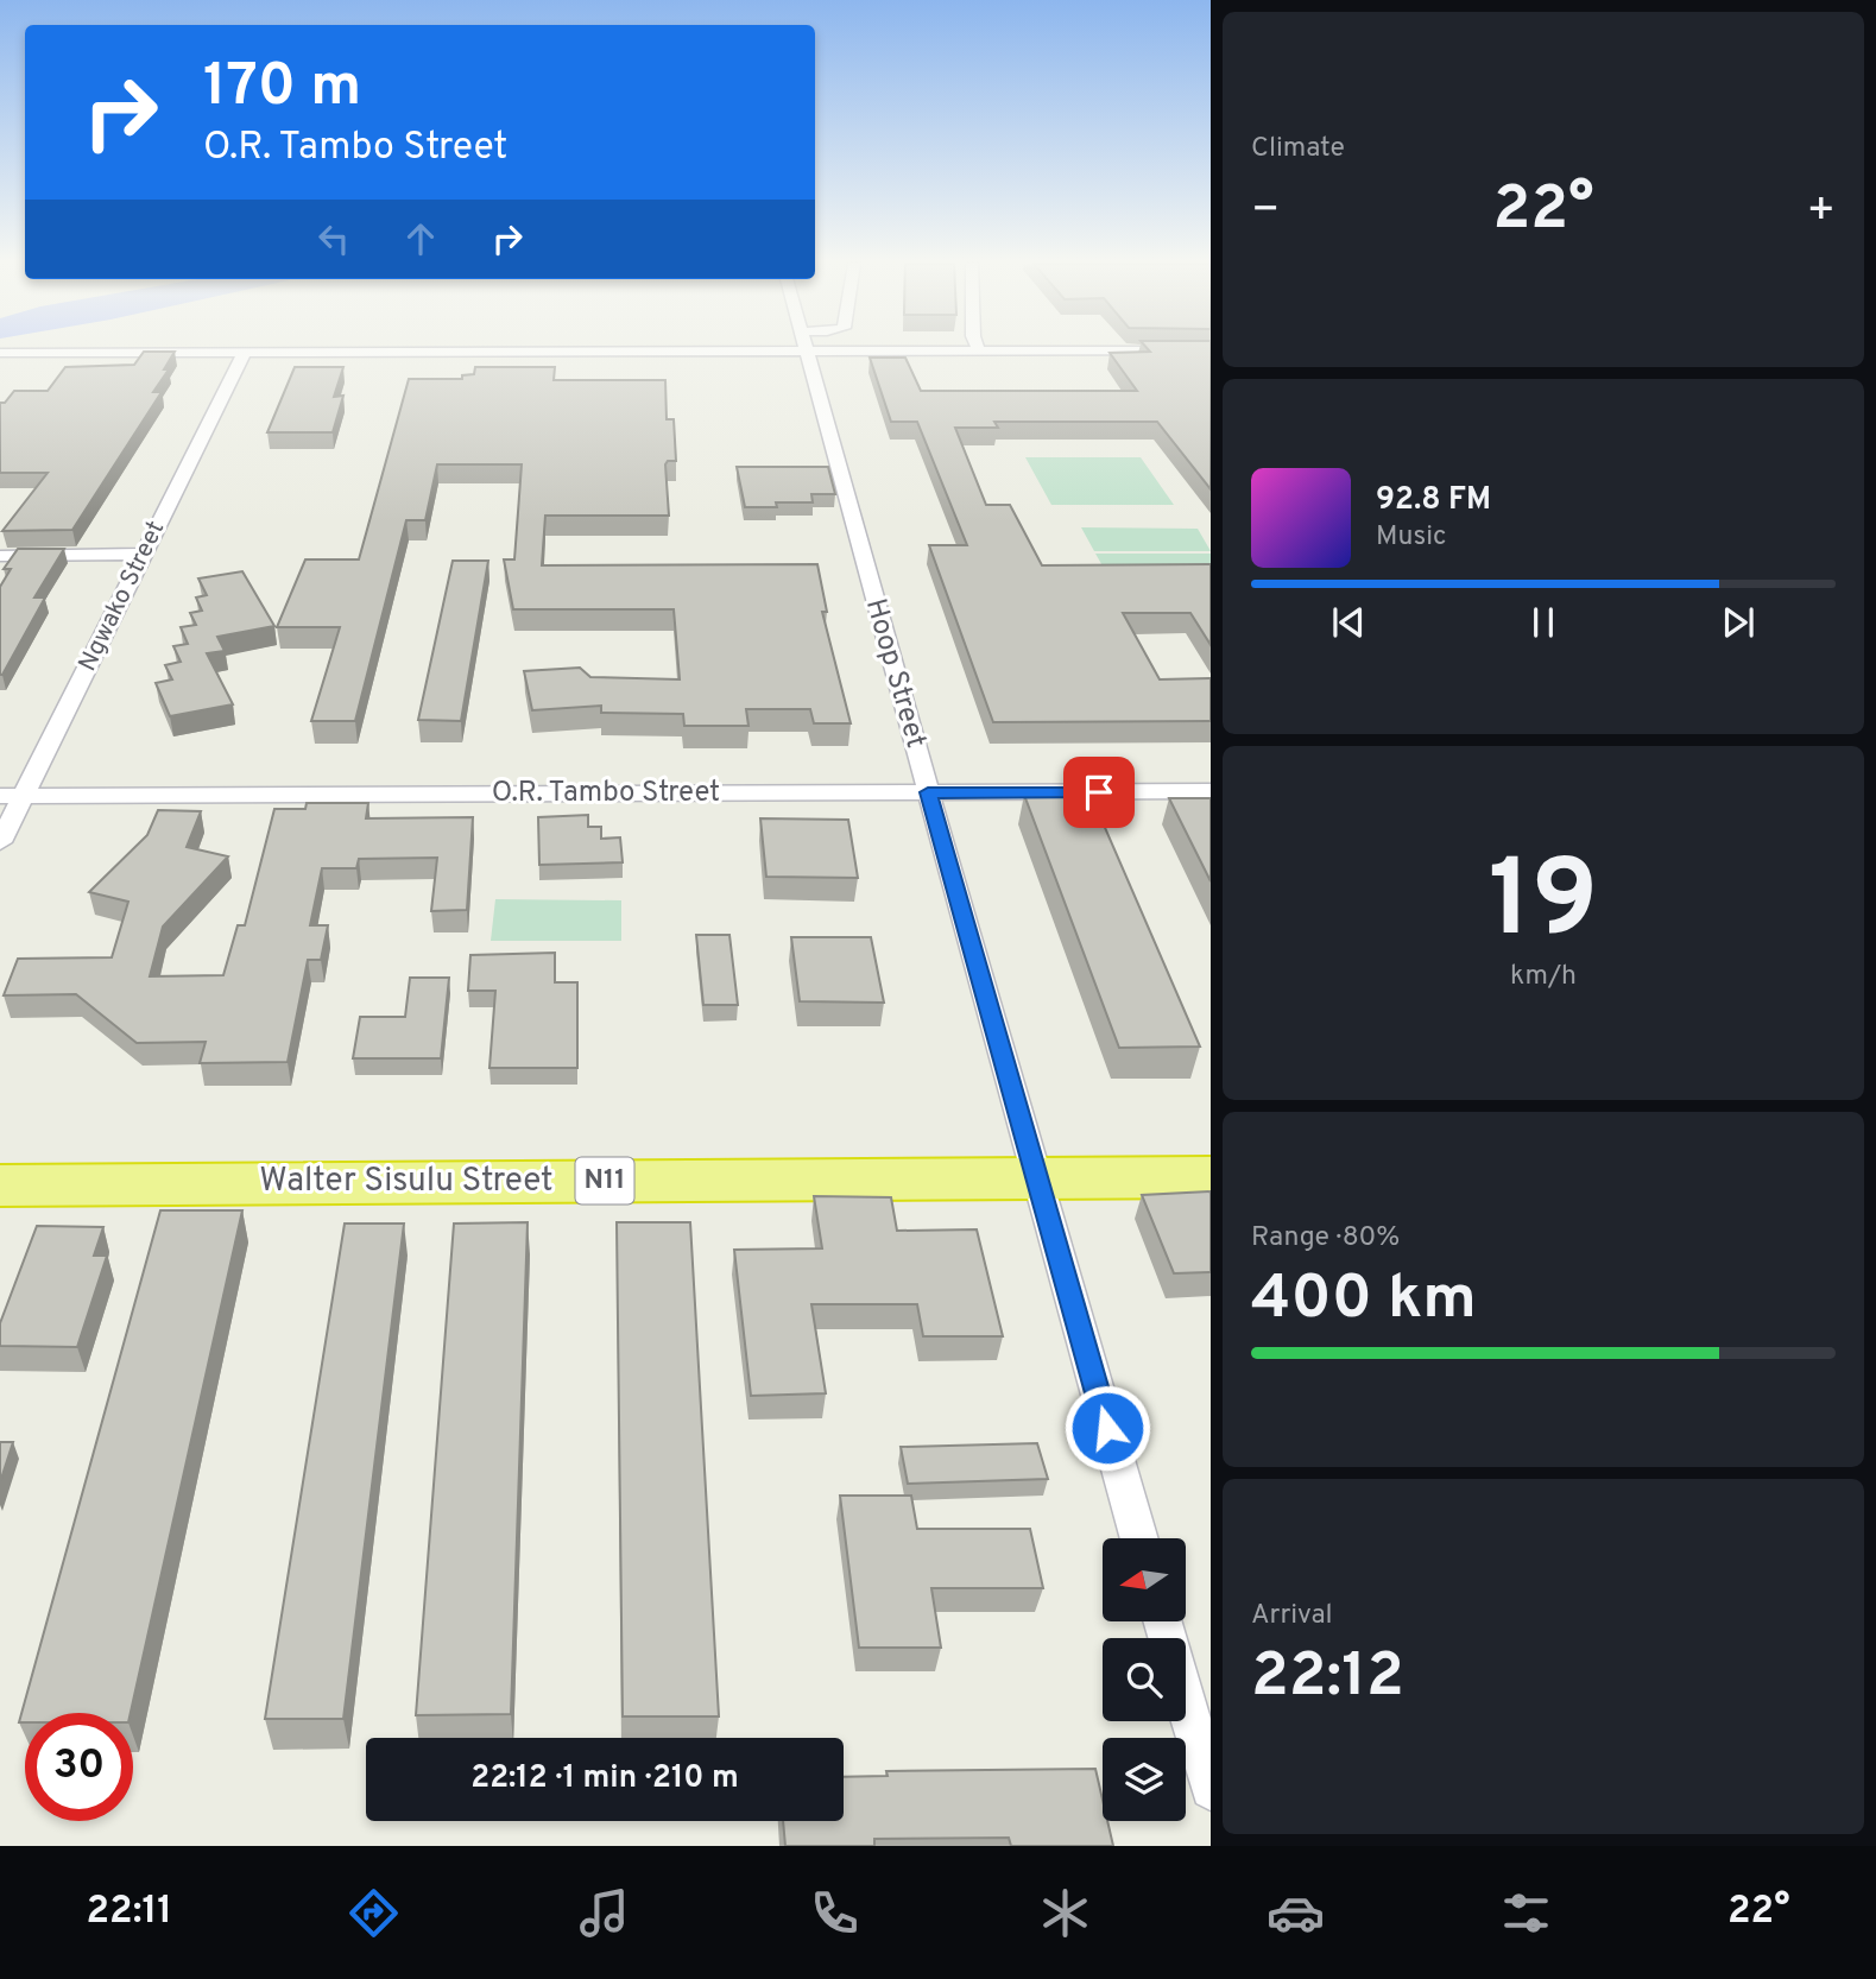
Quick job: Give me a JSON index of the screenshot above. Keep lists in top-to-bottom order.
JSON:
{
  "streets": {
    "highway": ["N11", "Walter Sisulu Street"],
    "street": ["Ngwako Street", "Hoop Street", "O.R. Tambo Street"]
  },
  "crossings": [
    ["Ngwako Street", "O.R. Tambo Street"],
    ["Hoop Street", "O.R. Tambo Street"],
    ["Hoop Street", "Walter Sisulu Street"]
  ],
  "north": "left",
  "page": {
    "tile": [
      "Climate",
      ["19", "km/h"],
      ["Range · 80%", "400 km"],
      ["Arrival", "22:12"]
    ],
    "turn": ["170 m", "O.R. Tambo Street"],
    "heat": ["−", "22°", "+"],
    "song": ["92.8 FM", "Music"],
    "limit": "30",
    "trip": "22:12 · 1 min · 210 m",
    "tabs": ["22:11", "22°"]
  }
}
